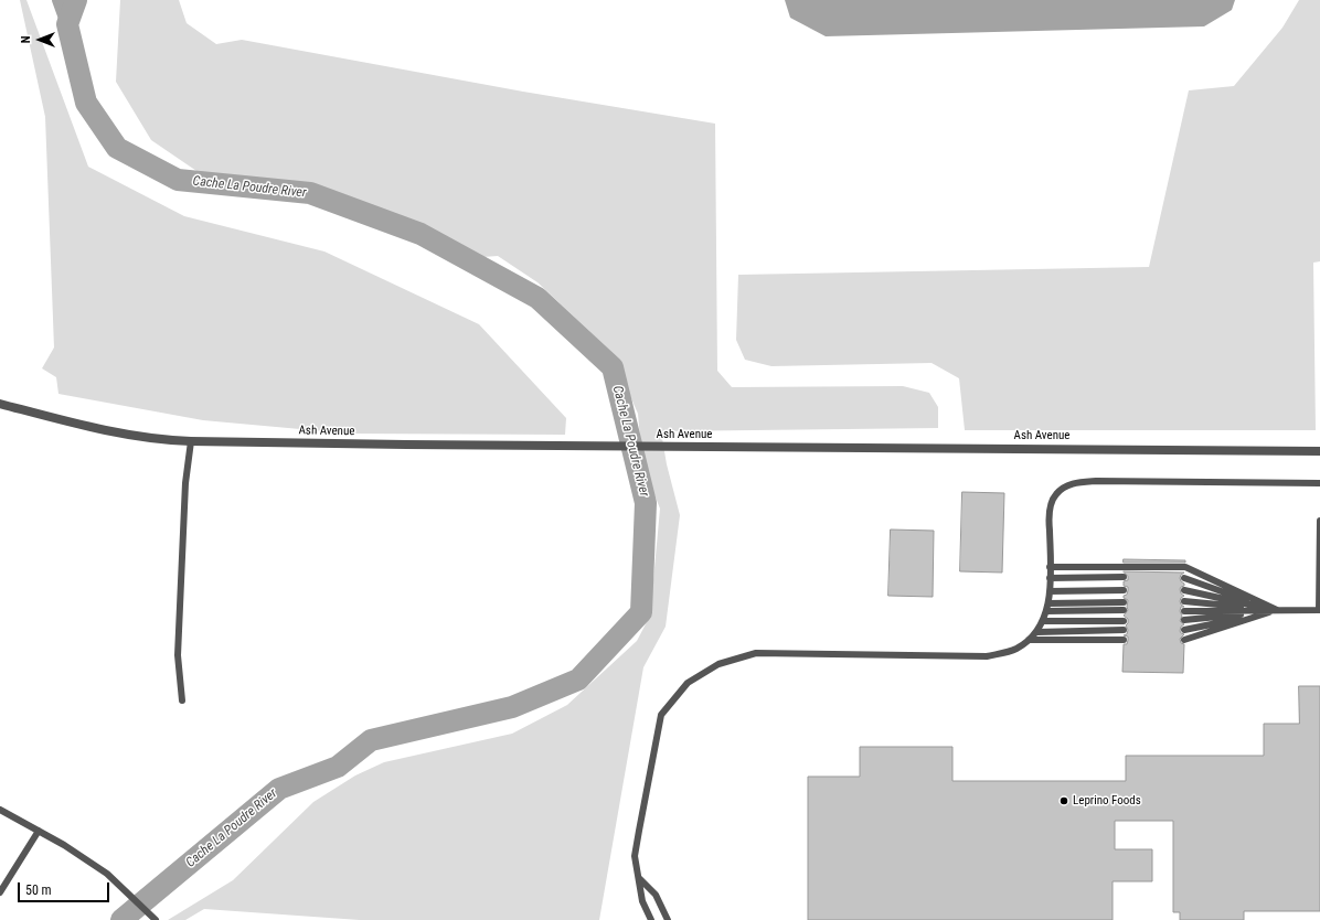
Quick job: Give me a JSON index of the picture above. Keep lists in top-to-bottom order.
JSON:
{
  "streets": {
    "street": ["Ash Avenue"]
  },
  "water": ["Cache La Poudre River"],
  "places": ["Leprino Foods"],
  "scale_bar": "50 m",
  "north": "left"
}
